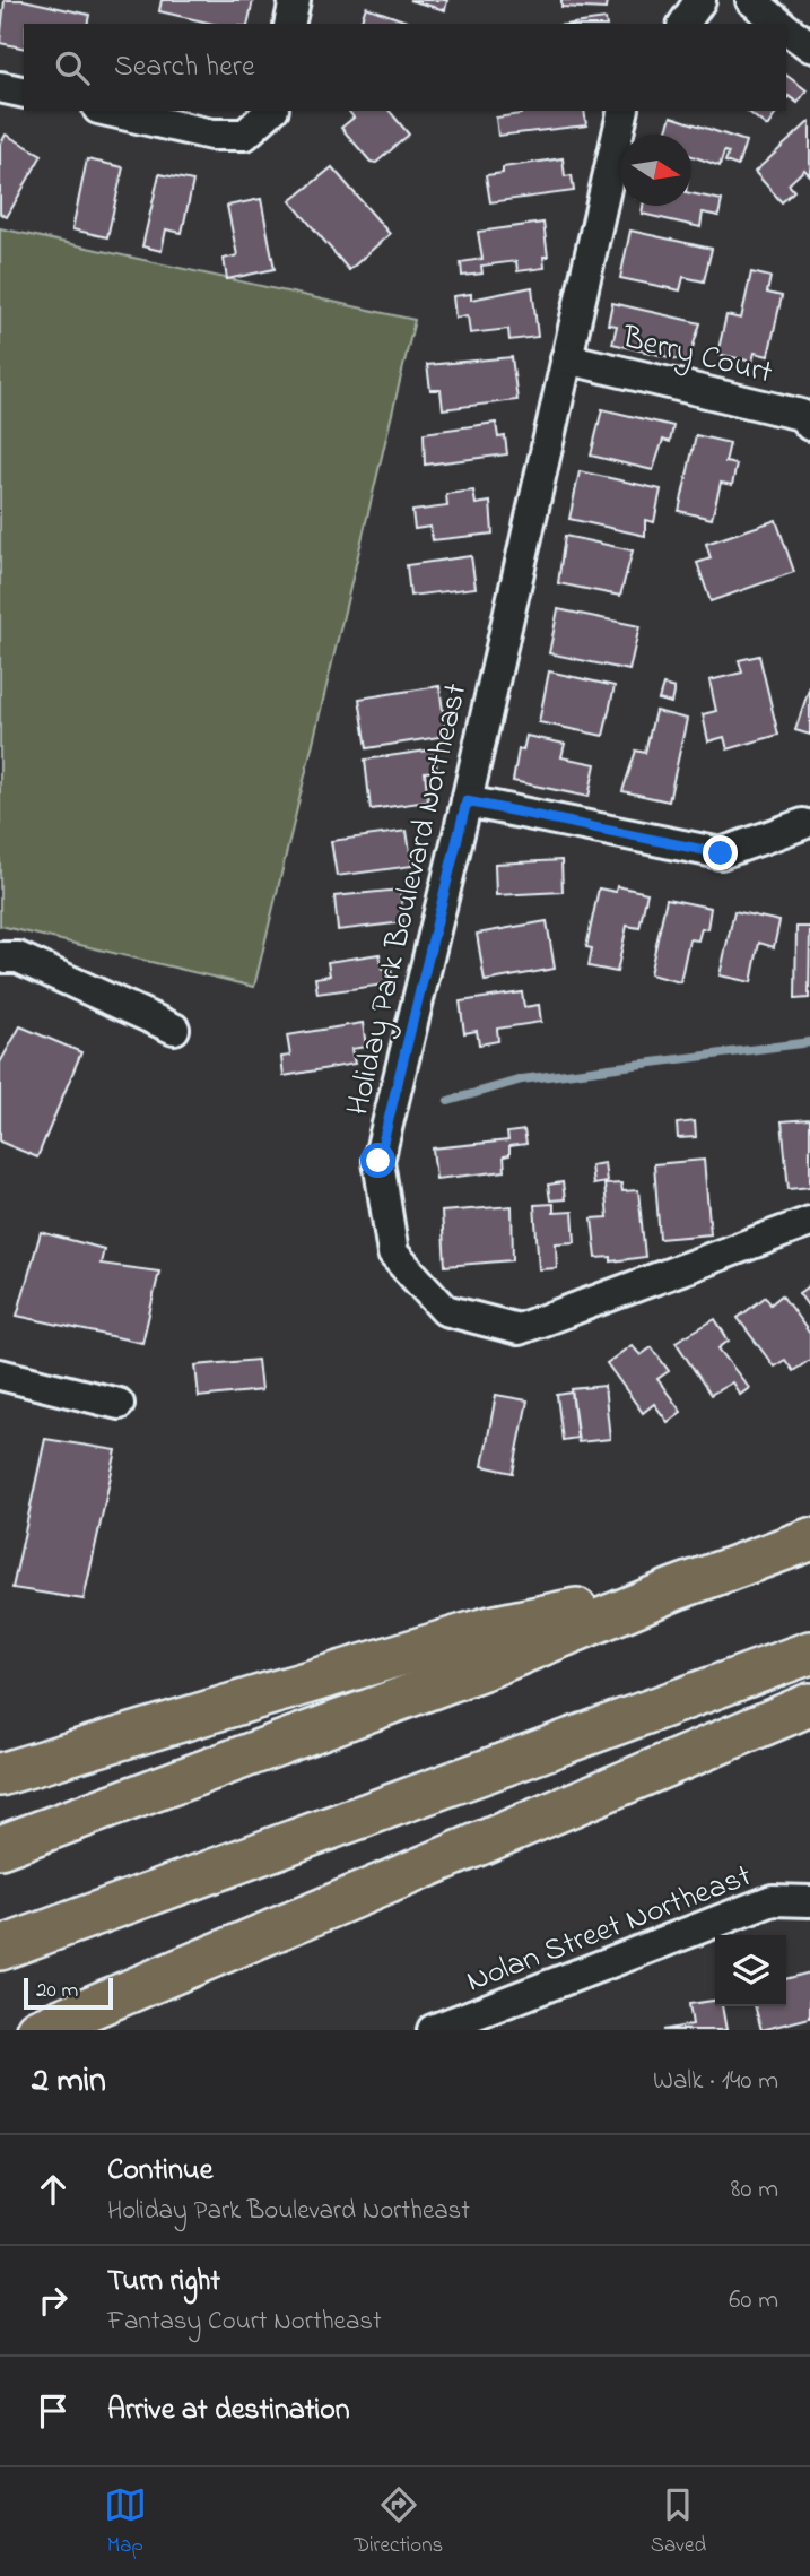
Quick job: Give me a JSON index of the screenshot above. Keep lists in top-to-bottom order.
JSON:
{
  "streets": {
    "street": ["Berry Court", "Holiday Park Boulevard Northeast", "Nolan Street Northeast"]
  },
  "crossings": [
    ["Berry Court", "Holiday Park Boulevard Northeast"]
  ],
  "scale_bar": "20 m",
  "north": "right",
  "page": {
    "search": "Search here",
    "scale": "20 m",
    "heading": ["2 min", "Walk · 140 m"],
    "list": [
      ["Continue", "Holiday Park Boulevard Northeast", "80 m"],
      ["Turn right", "Fantasy Court Northeast", "60 m"],
      "Arrive at destination"
    ],
    "nav": ["Map", "Directions", "Saved"]
  }
}
